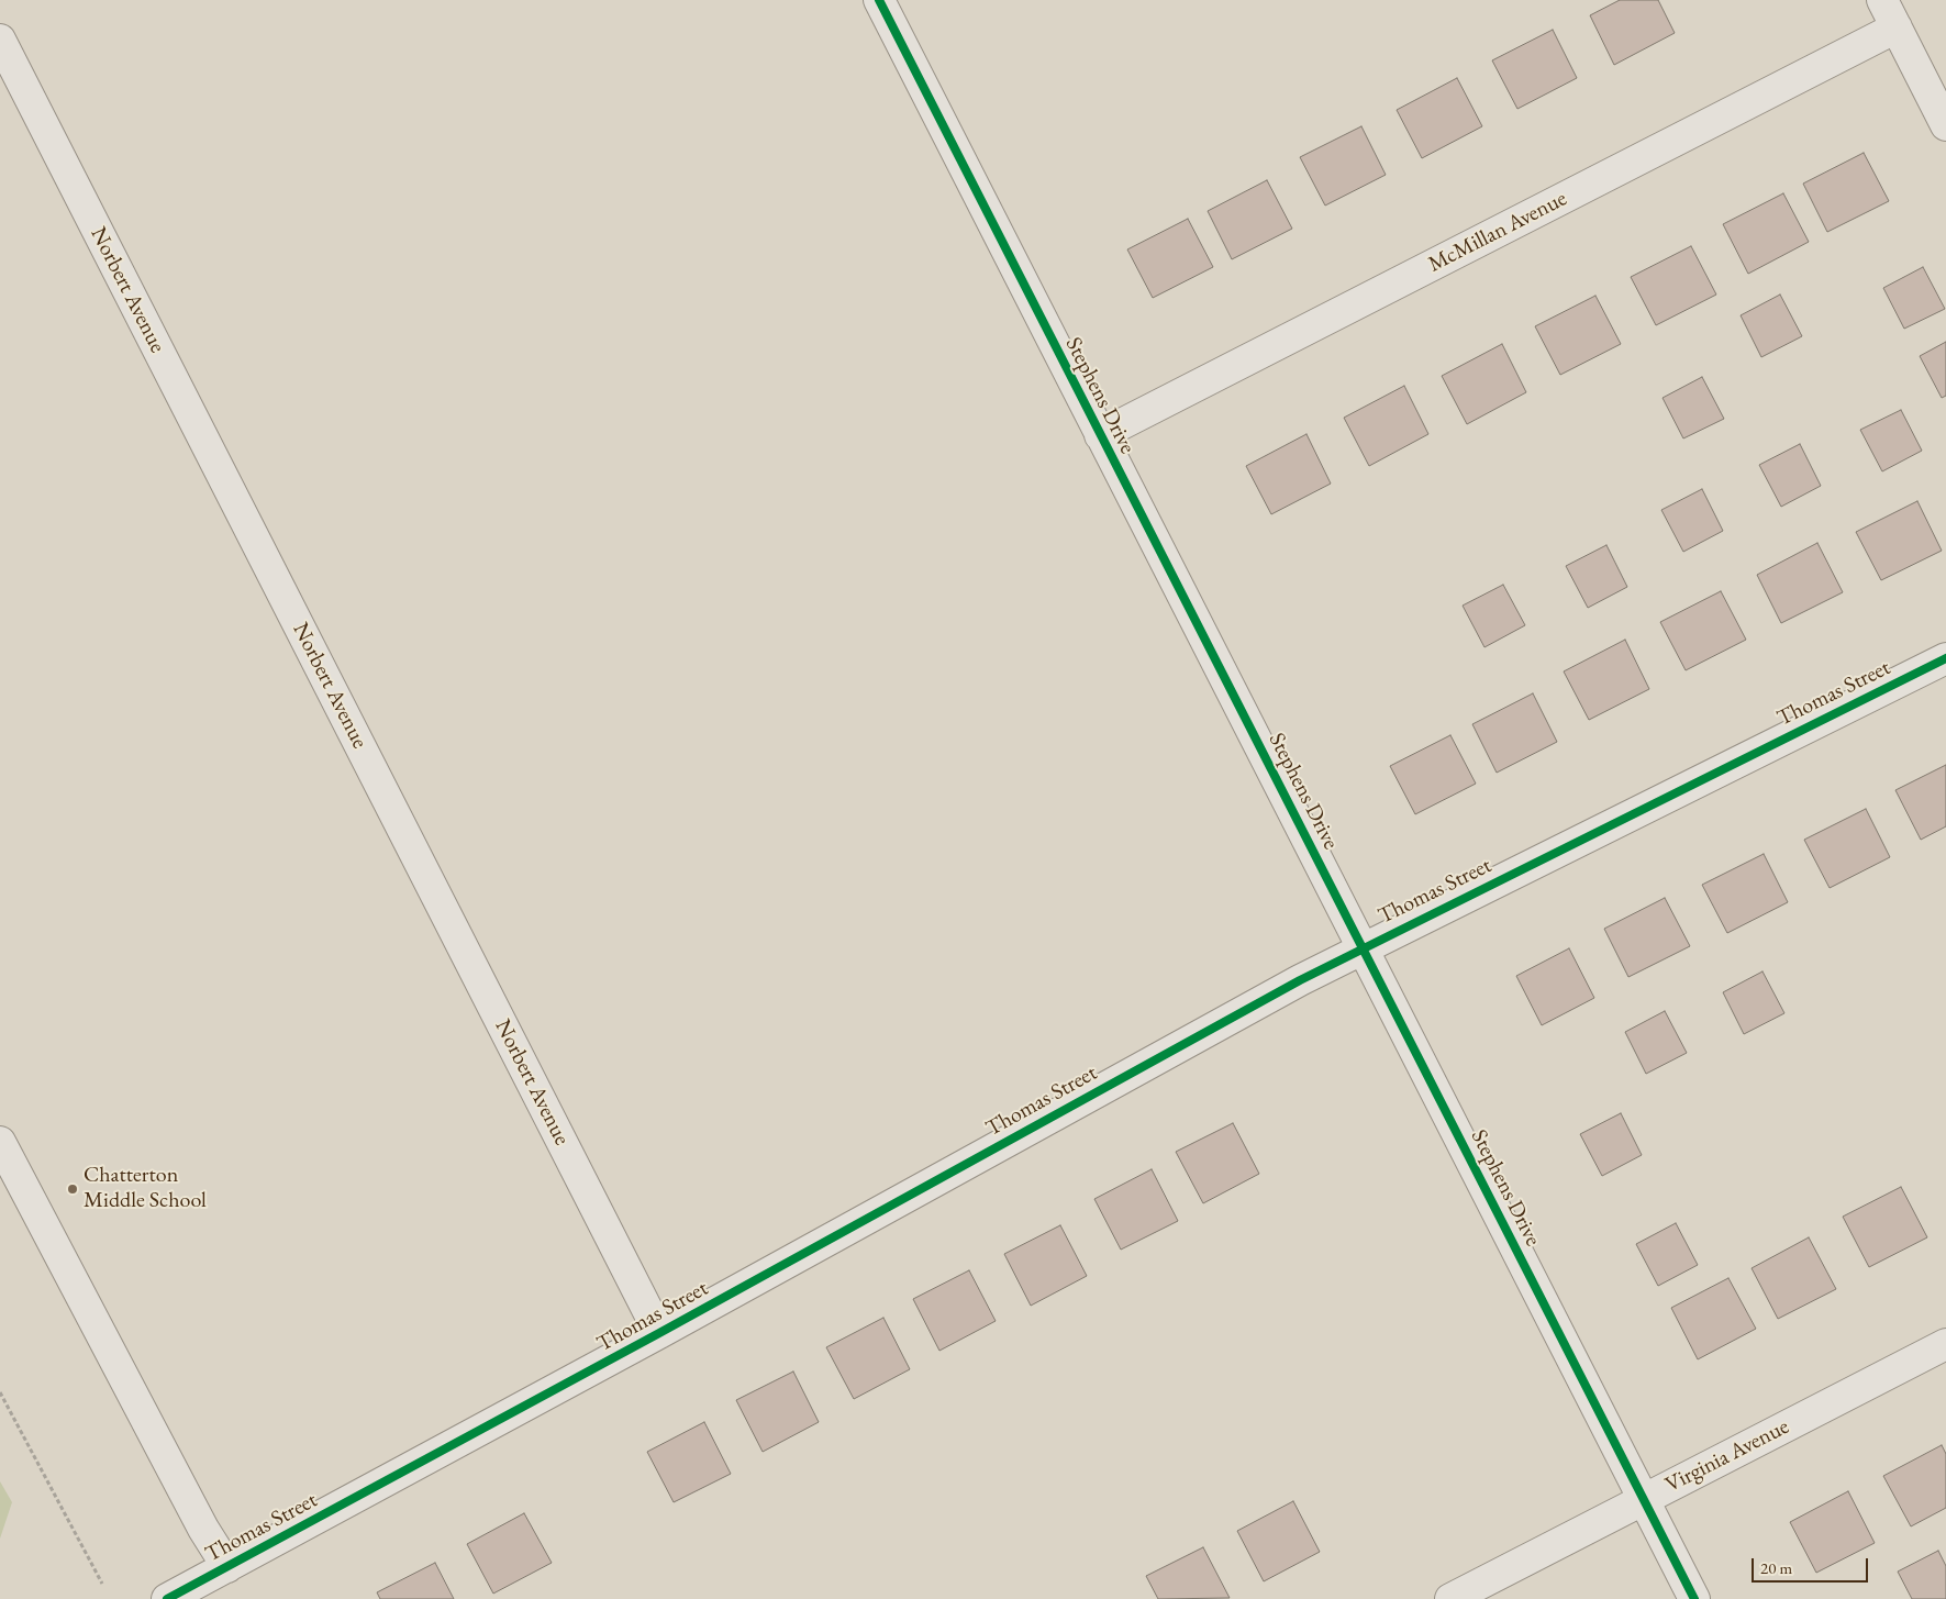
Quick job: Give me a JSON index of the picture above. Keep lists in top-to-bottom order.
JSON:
{
  "streets": {
    "street": [
      "McMillan Avenue",
      "Norbert Avenue",
      "Stephens Drive",
      "Thomas Street",
      "Virginia Avenue"
    ]
  },
  "crossings": [
    ["McMillan Avenue", "Stephens Drive"],
    ["Norbert Avenue", "Thomas Street"],
    ["Stephens Drive", "Thomas Street"],
    ["Stephens Drive", "Virginia Avenue"]
  ],
  "places": ["Chatterton Middle School"],
  "scale_bar": "20 m"
}
